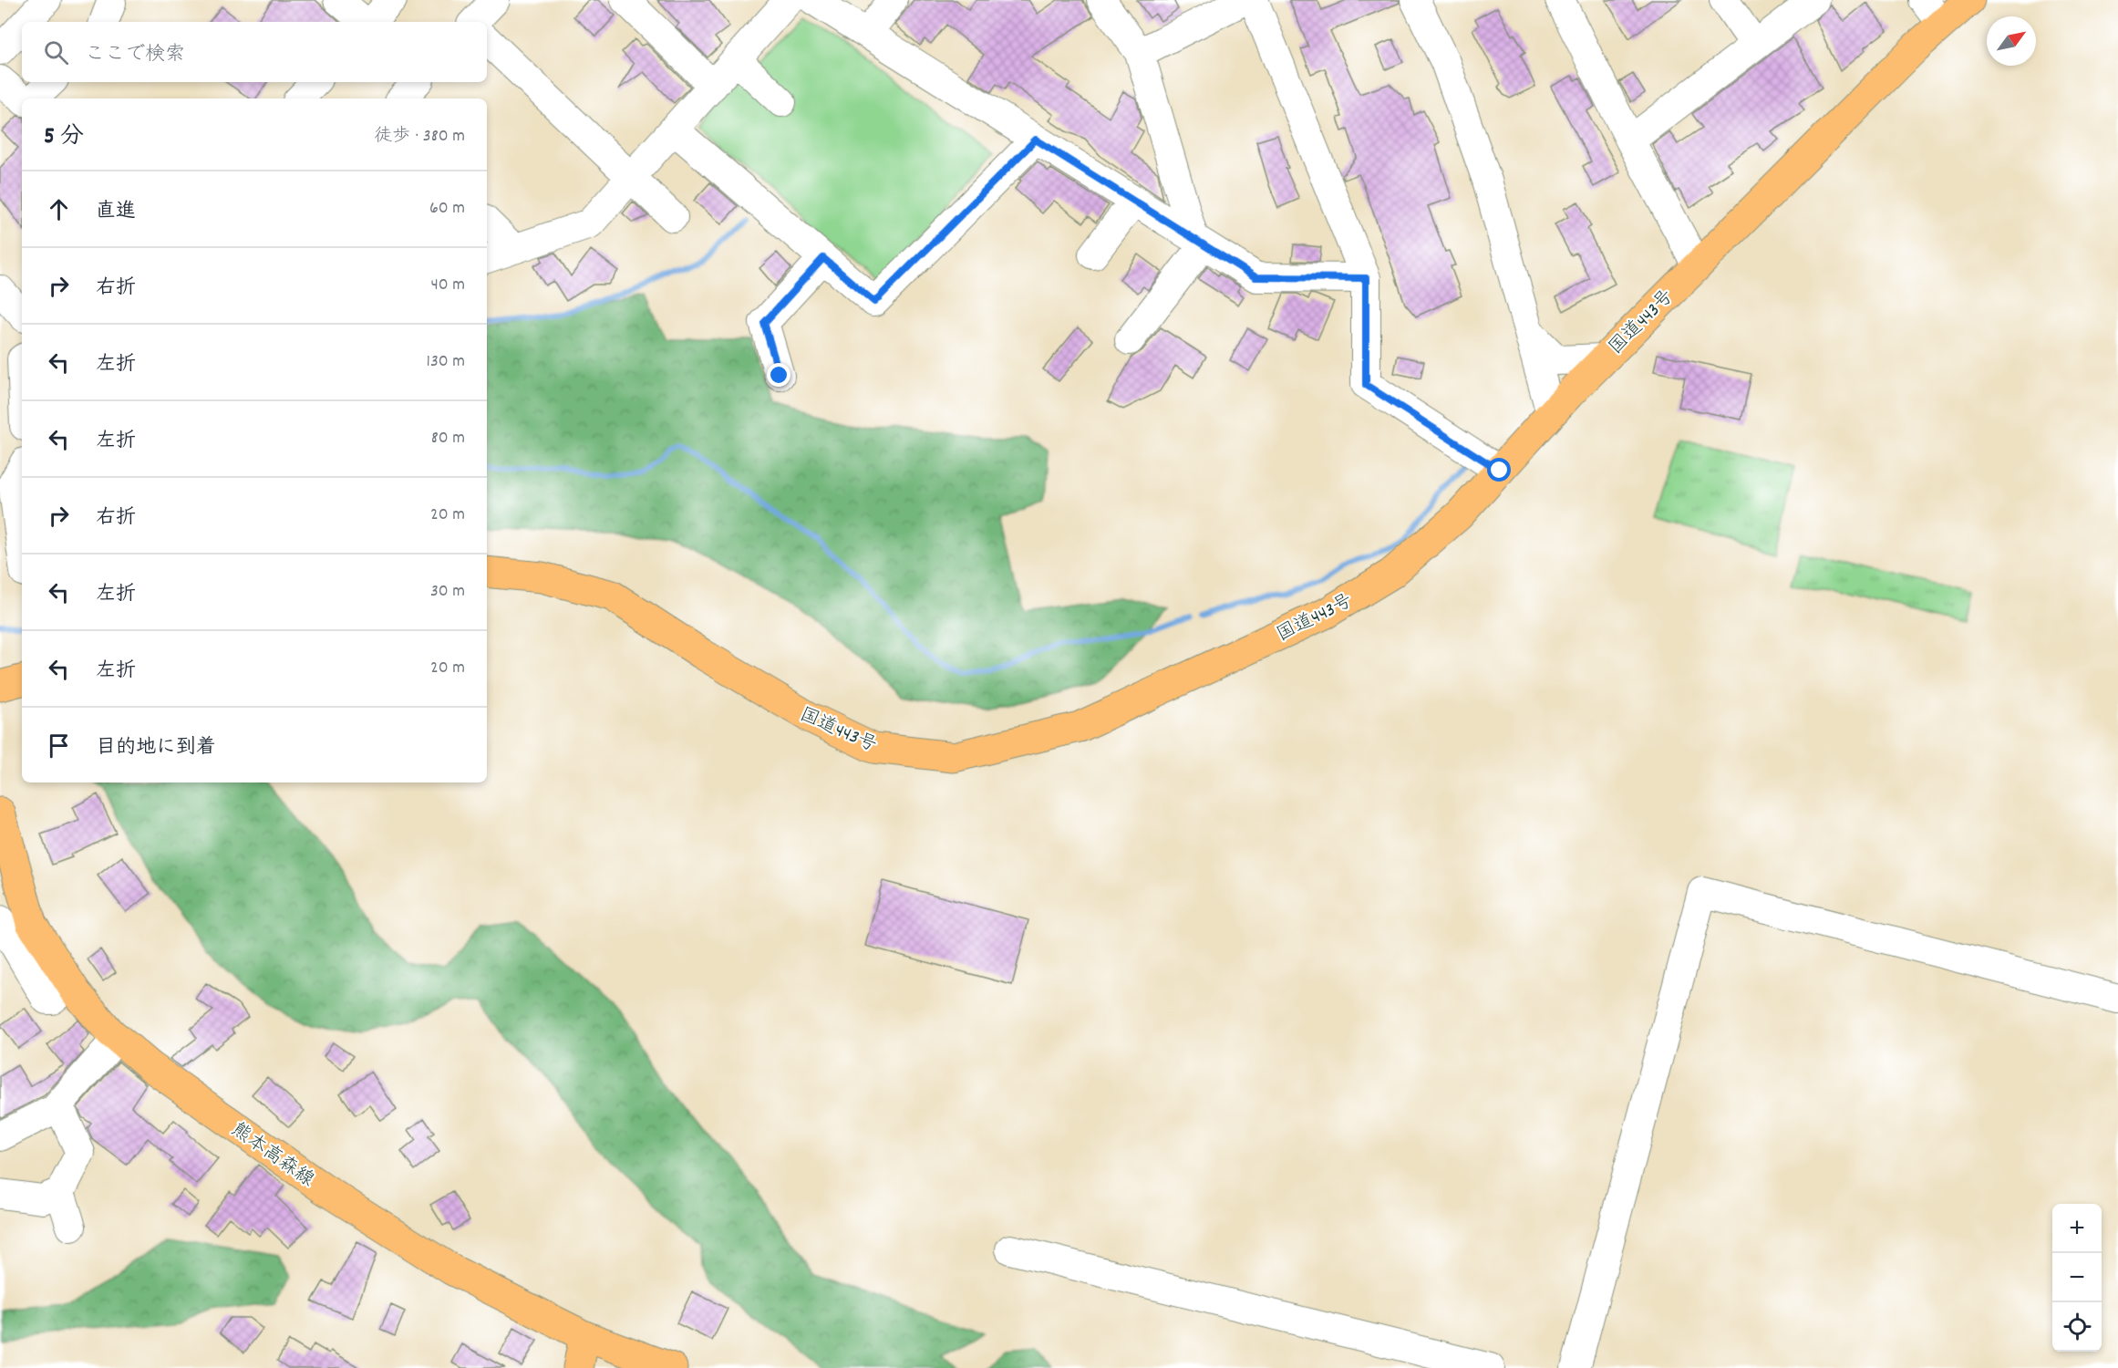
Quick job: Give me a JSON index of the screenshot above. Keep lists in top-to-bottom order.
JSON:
{
  "streets": {
    "main road": ["国道443号", "熊本高森線"]
  },
  "north": "top right",
  "page": {
    "search": "ここで検索",
    "heading": ["5 分", "徒歩 · 380 m"],
    "list": [
      ["直進", "60 m"],
      ["右折", "40 m"],
      ["左折", "130 m"],
      ["左折", "80 m"],
      ["右折", "20 m"],
      ["左折", "30 m"],
      ["左折", "20 m"],
      "目的地に到着"
    ],
    "map_buttons": ["+", "−"]
  }
}
